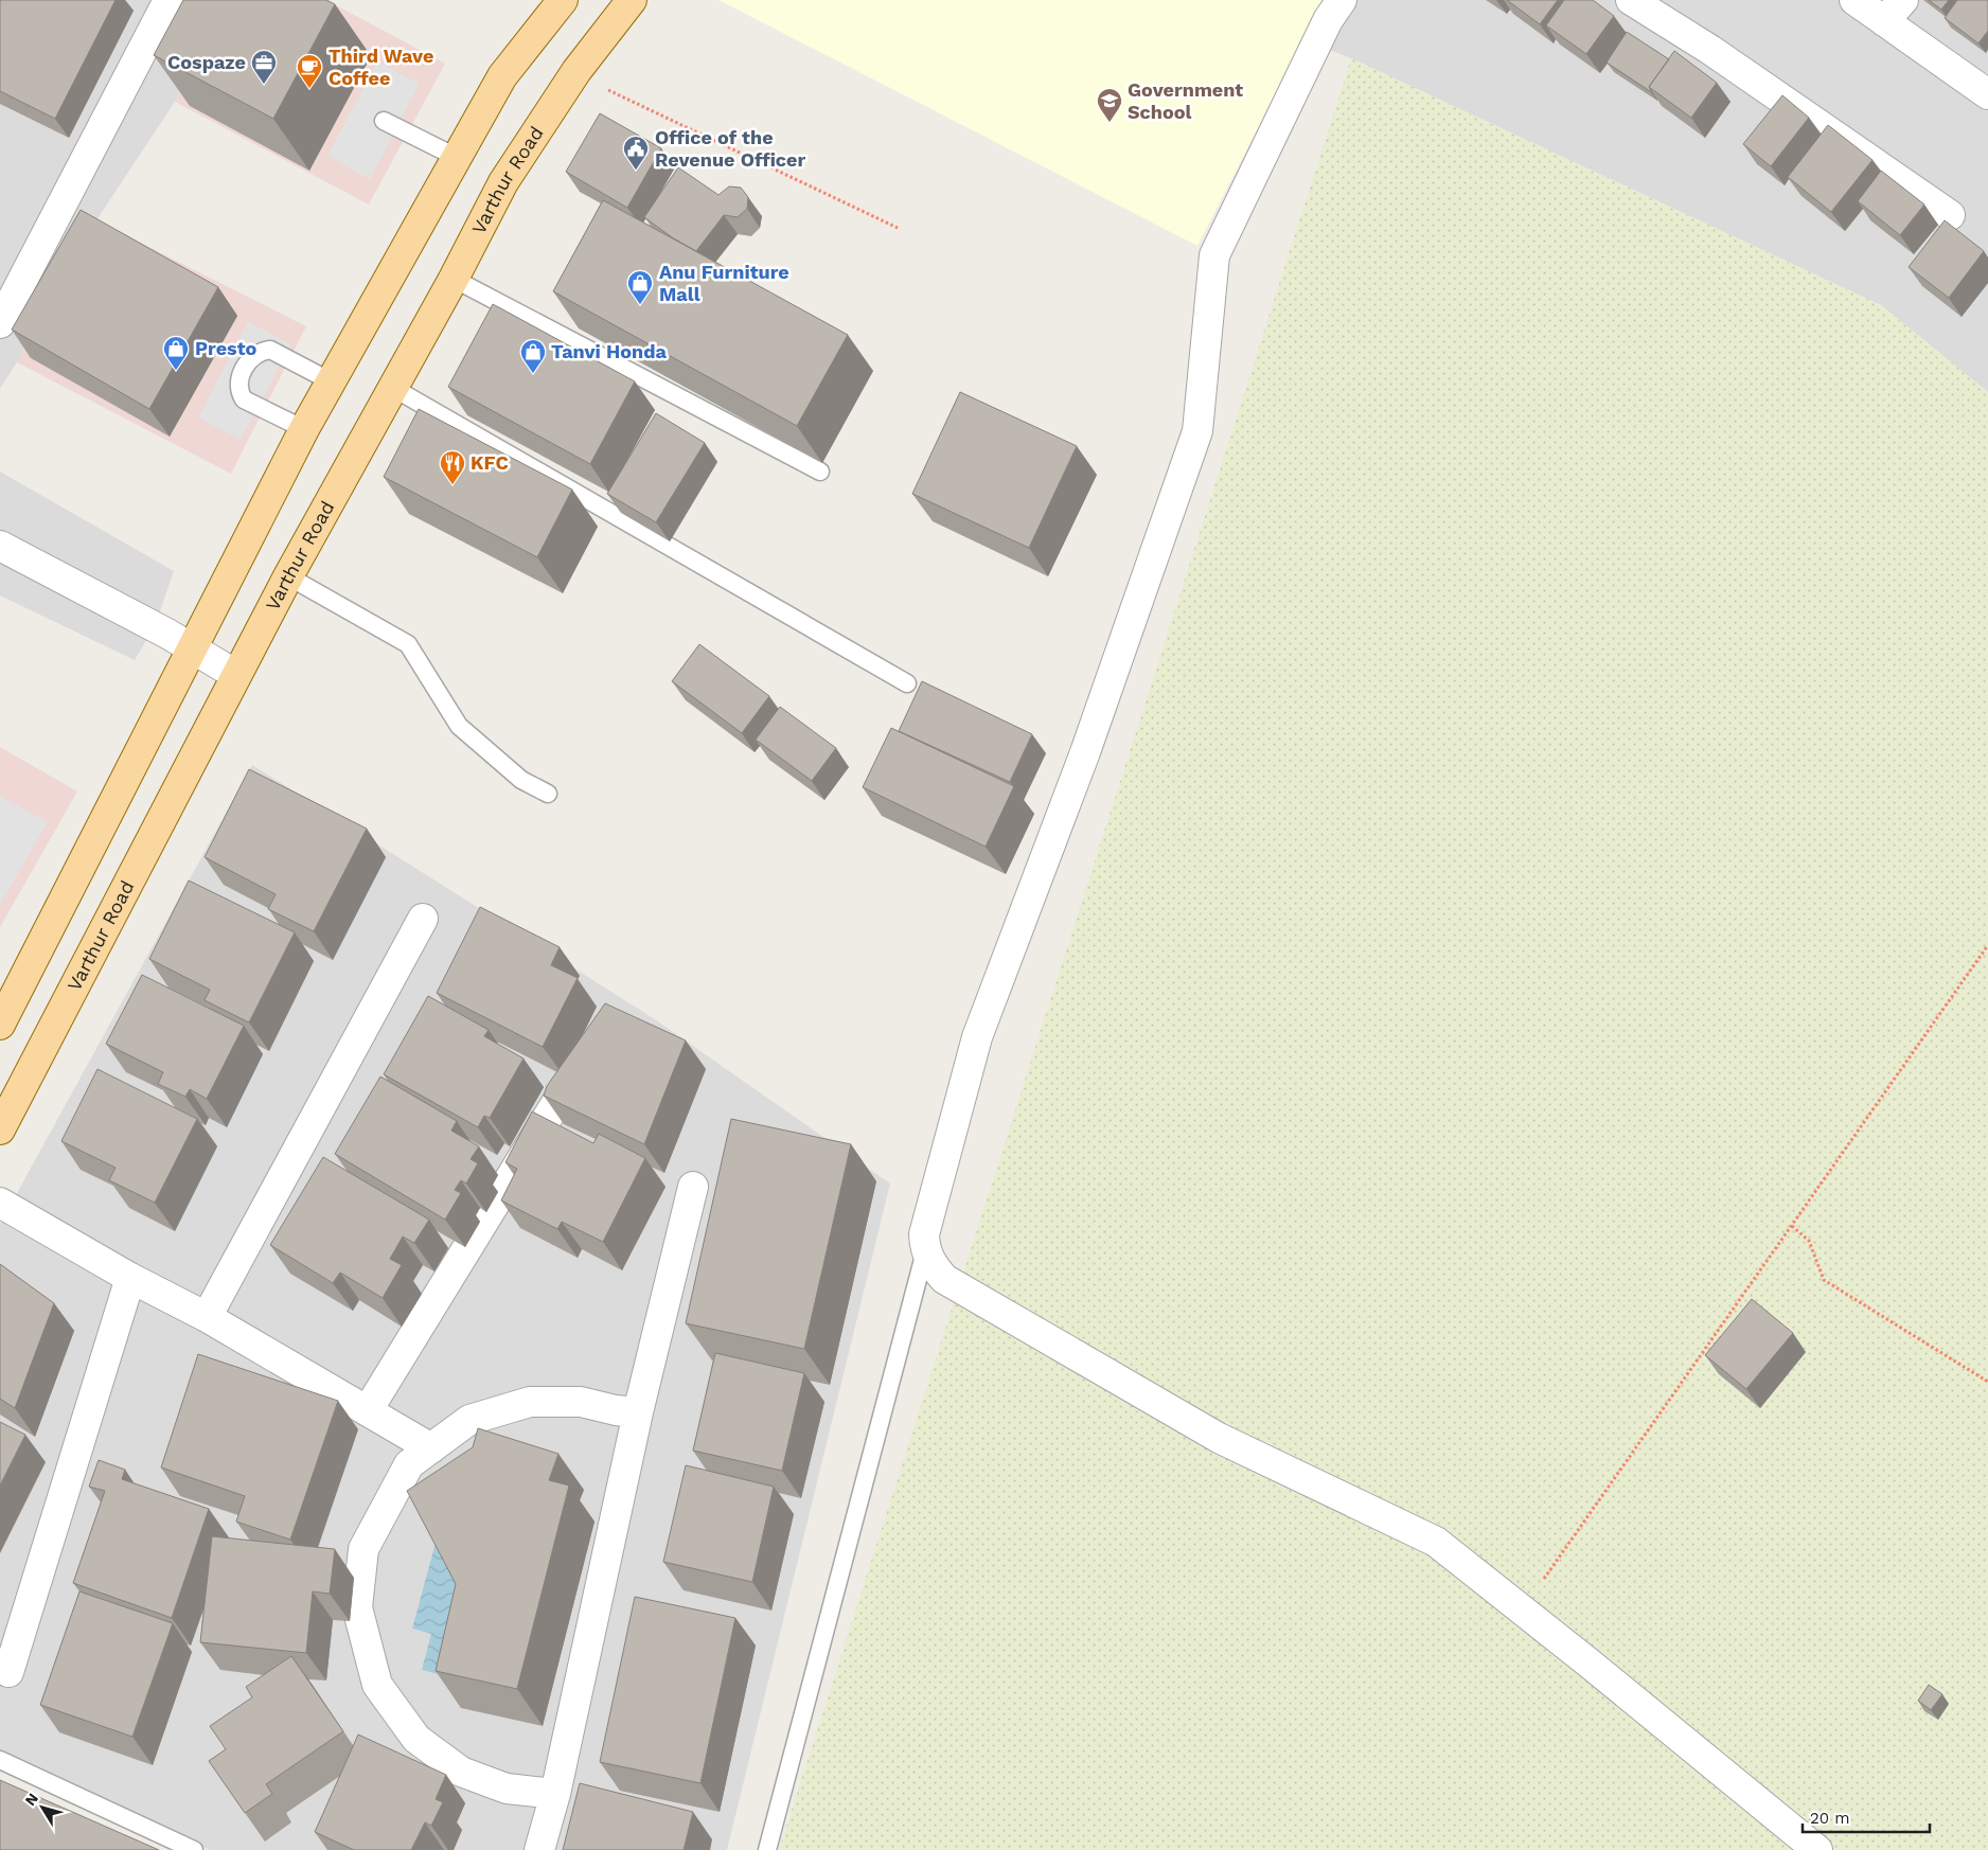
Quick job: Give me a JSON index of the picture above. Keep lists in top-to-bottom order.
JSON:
{
  "streets": {
    "main road": ["Varthur Road"]
  },
  "places": {
    "office": ["Cospaze"],
    "cafe": ["Third Wave Coffee"],
    "school or university": ["Government School"],
    "public building": ["Office of the Revenue Officer"],
    "shop": ["Anu Furniture Mall", "Presto", "Tanvi Honda"],
    "restaurant": ["KFC"]
  },
  "scale_bar": "20 m",
  "north": "top left"
}
